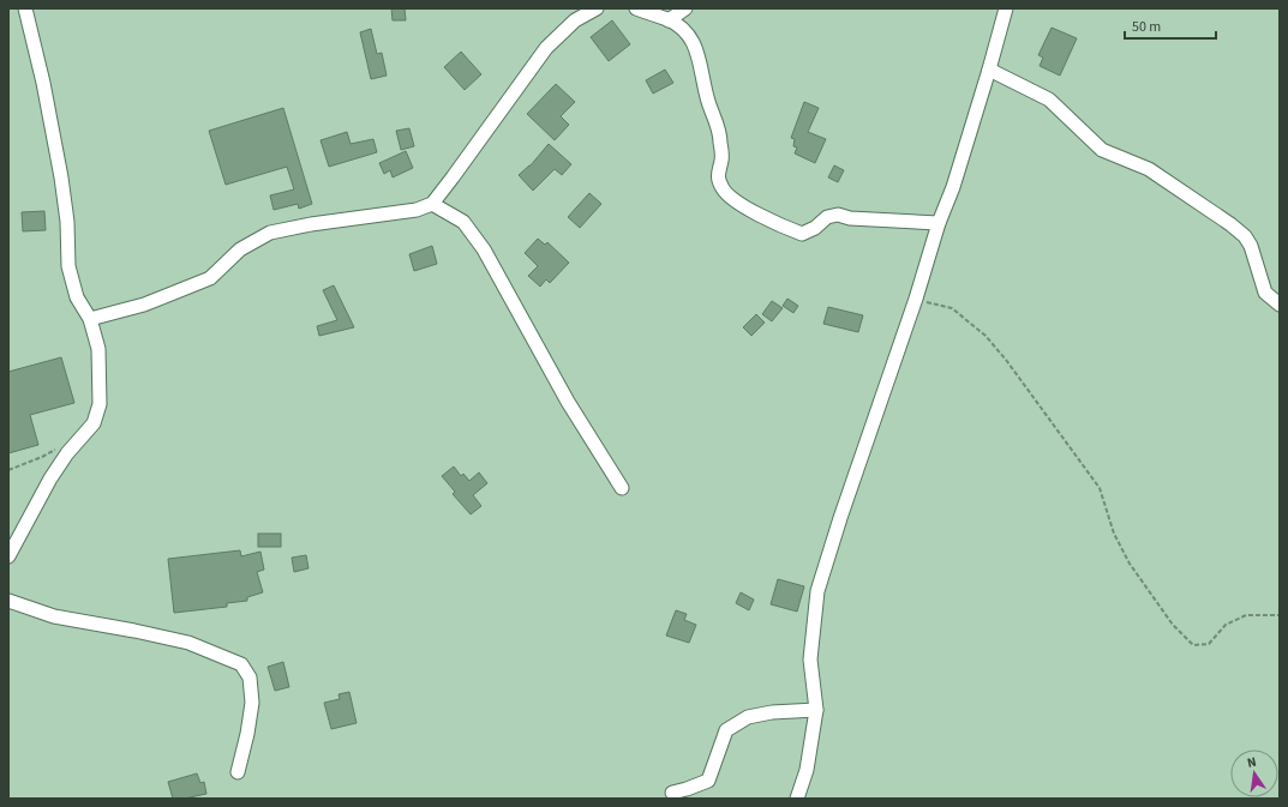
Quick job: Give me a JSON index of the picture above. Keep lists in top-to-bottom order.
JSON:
{
  "scale_bar": "50 m",
  "north": "top"
}
